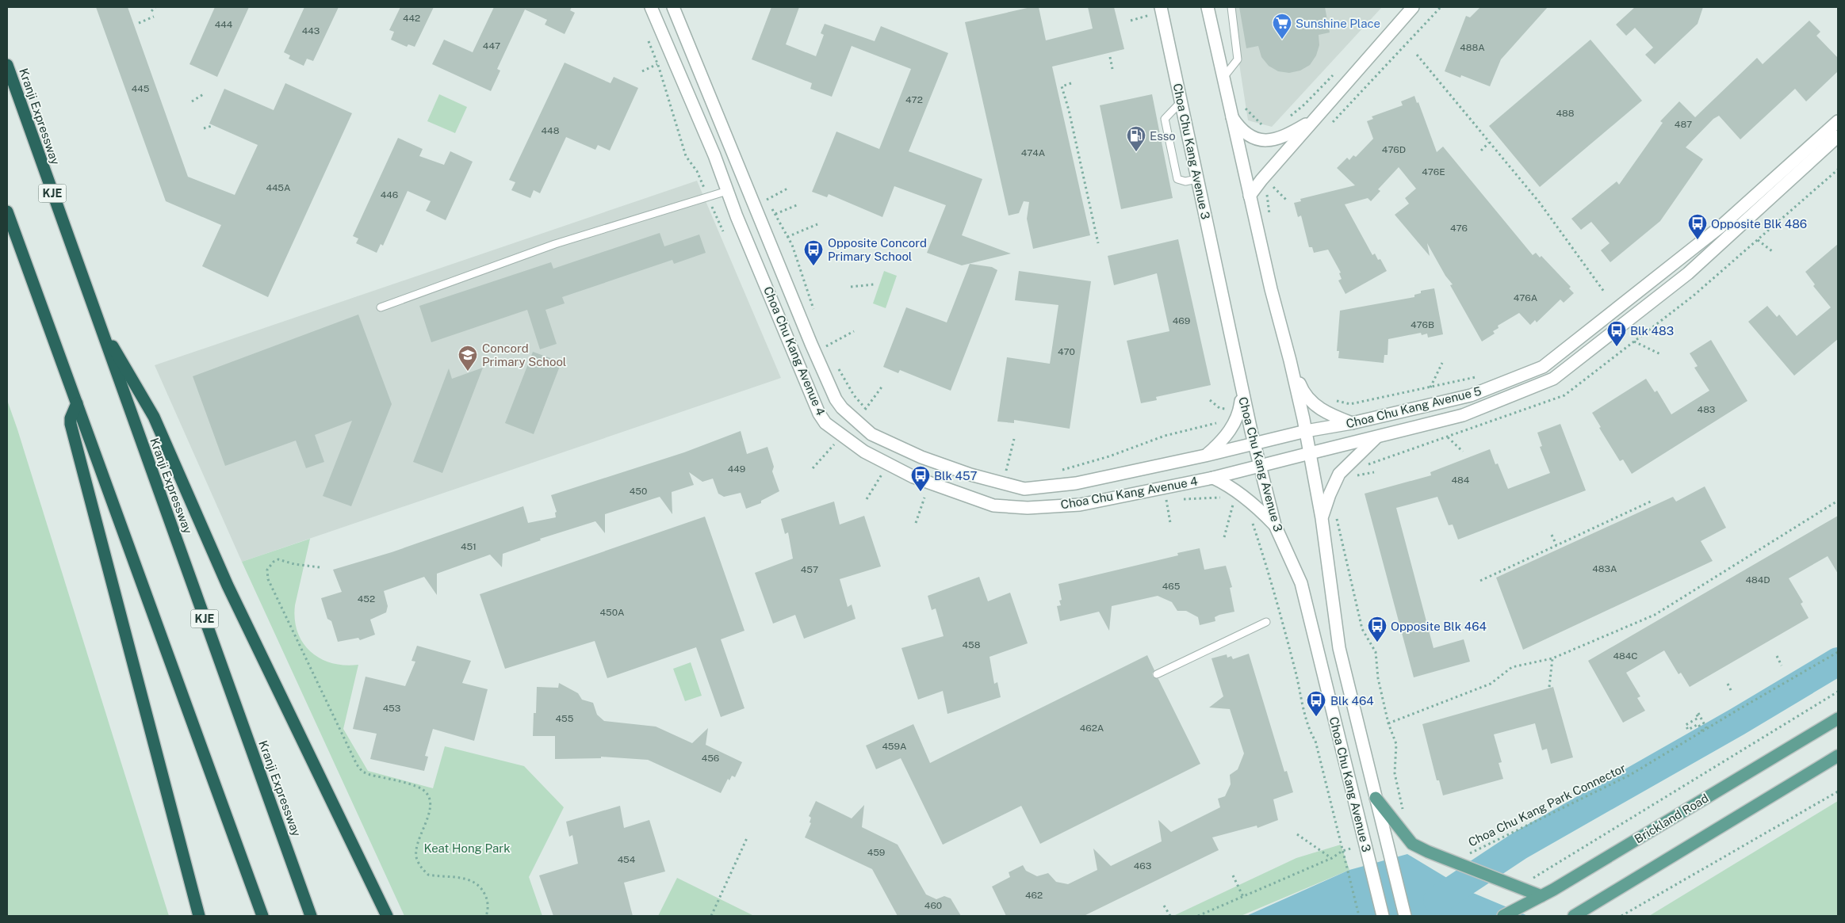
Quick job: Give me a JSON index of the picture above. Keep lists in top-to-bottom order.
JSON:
{
  "streets": {
    "highway": ["Kranji Expressway", "KJE"],
    "main road": ["Brickland Road"],
    "street": ["Choa Chu Kang Avenue 3", "Choa Chu Kang Avenue 4", "Choa Chu Kang Avenue 5"],
    "path": ["Choa Chu Kang Park Connector"]
  },
  "crossings": [
    ["Choa Chu Kang Avenue 3", "Choa Chu Kang Avenue 4"],
    ["Choa Chu Kang Avenue 3", "Choa Chu Kang Avenue 5"],
    ["Choa Chu Kang Avenue 4", "Choa Chu Kang Avenue 5"]
  ],
  "parks": ["Keat Hong Park"],
  "places": {
    "supermarket": ["Sunshine Place"],
    "fuel station": ["Esso"],
    "bus stop": [
      "Opposite Blk 486",
      "Opposite Concord Primary School",
      "Blk 483",
      "Blk 457",
      "Opposite Blk 464",
      "Blk 464"
    ],
    "school or university": ["Concord Primary School"]
  },
  "house_numbers": [
    "442",
    "444",
    "443",
    "447",
    "488A",
    "445",
    "472",
    "488",
    "487",
    "448",
    "476D",
    "474A",
    "476E",
    "445A",
    "446",
    "476",
    "476A",
    "469",
    "476B",
    "470",
    "483",
    "449",
    "484",
    "450",
    "451",
    "483A",
    "457",
    "484D",
    "465",
    "452",
    "450A",
    "458",
    "484C",
    "453",
    "455",
    "462A",
    "459A",
    "456",
    "459",
    "454",
    "463",
    "462",
    "460"
  ]
}
